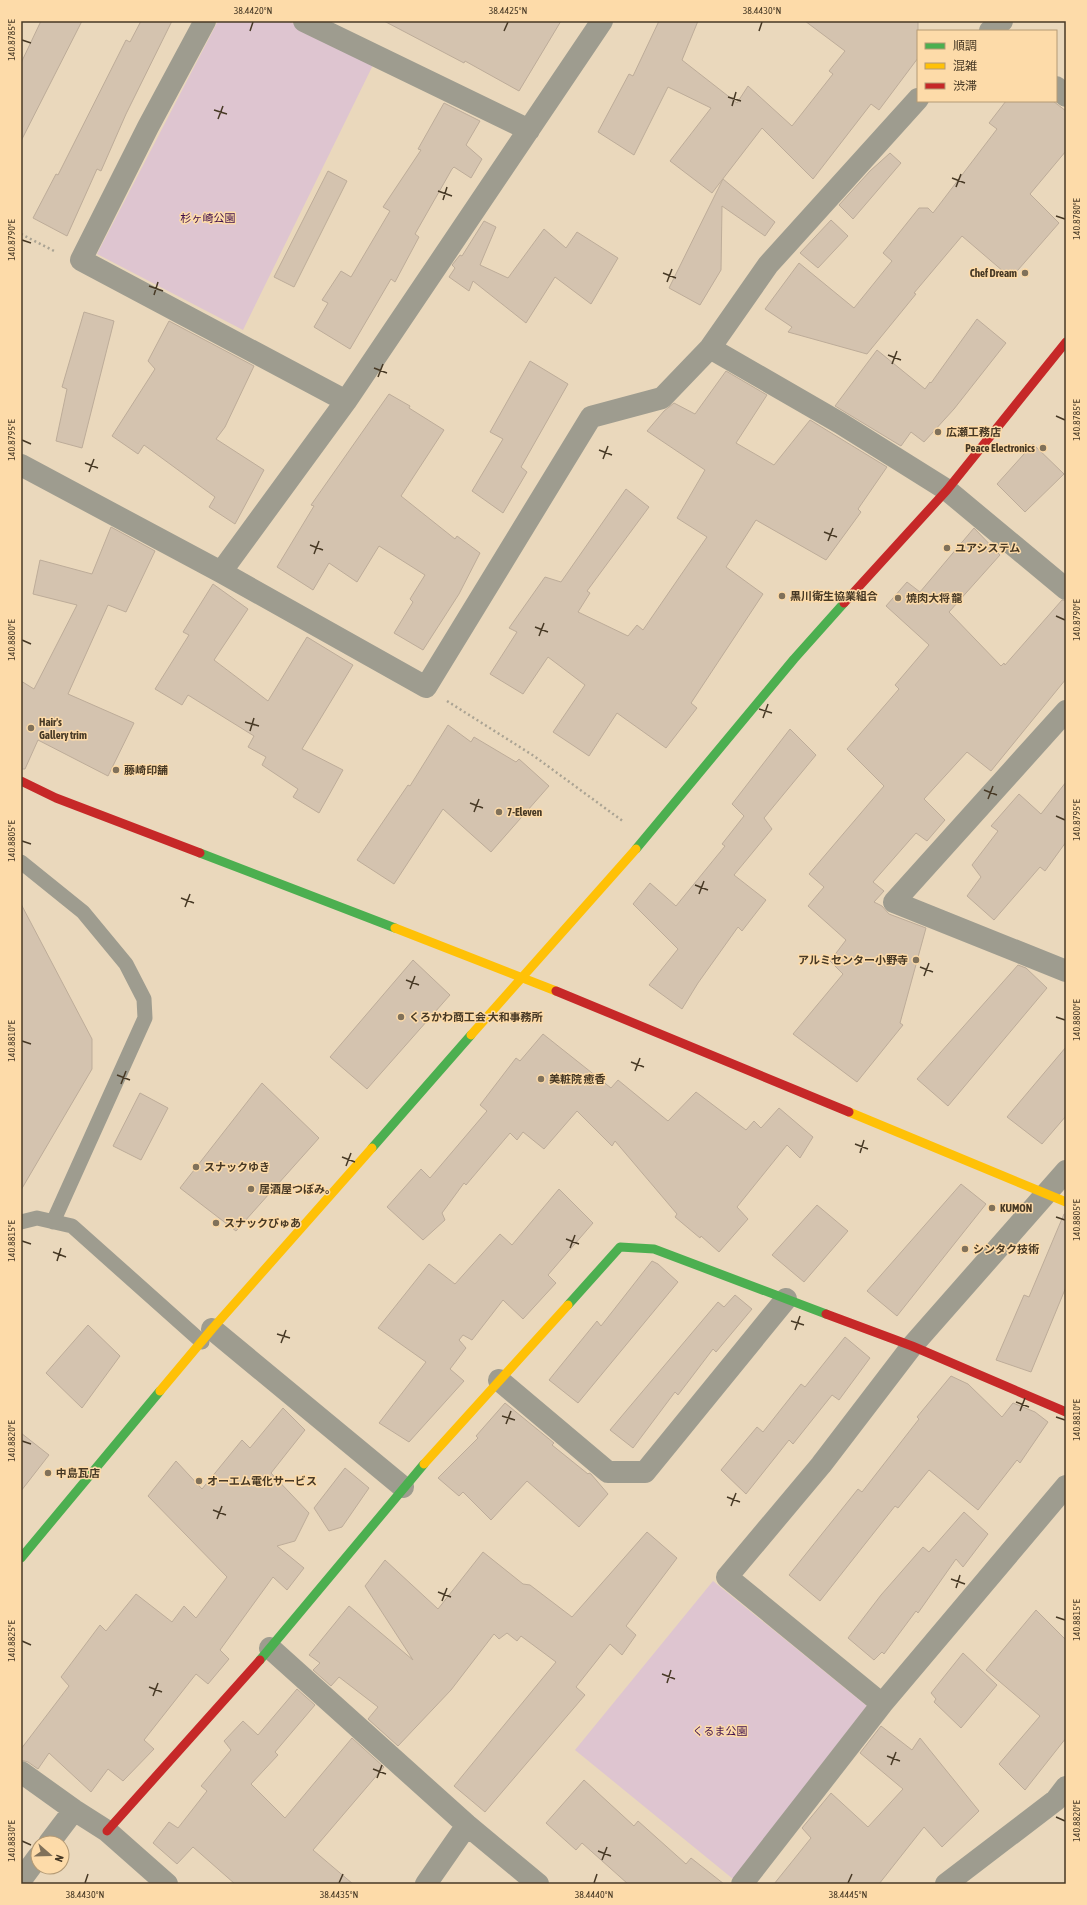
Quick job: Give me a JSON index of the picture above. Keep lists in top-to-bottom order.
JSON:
{
  "parks": ["杉ヶ崎公園", "くるま公園"],
  "places": [
    "Chef Dream",
    "広瀬工務店",
    "Peace Electronics",
    "ユアシステム",
    "黒川衛生協業組合",
    "焼肉大将 龍",
    "Hair's Gallery trim",
    "藤崎印舗",
    "7-Eleven",
    "アルミセンター小野寺",
    "くろかわ商工会 大和事務所",
    "美粧院 癒香",
    "スナックゆき",
    "居酒屋つぼみ。",
    "KUMON",
    "スナックぴゅあ",
    "シンタク技術",
    "中島瓦店",
    "オーエム電化サービス"
  ],
  "legend": ["順調", "混雑", "渋滞"],
  "north": "right",
  "coordinates": [
    "38.4420°N",
    "38.4425°N",
    "38.4430°N",
    "140.8785°E",
    "140.8780°E",
    "140.8790°E",
    "140.8795°E",
    "140.8800°E",
    "140.8805°E",
    "140.8810°E",
    "140.8815°E",
    "140.8820°E",
    "140.8825°E",
    "140.8830°E",
    "38.4435°N",
    "38.4440°N",
    "38.4445°N"
  ]
}
